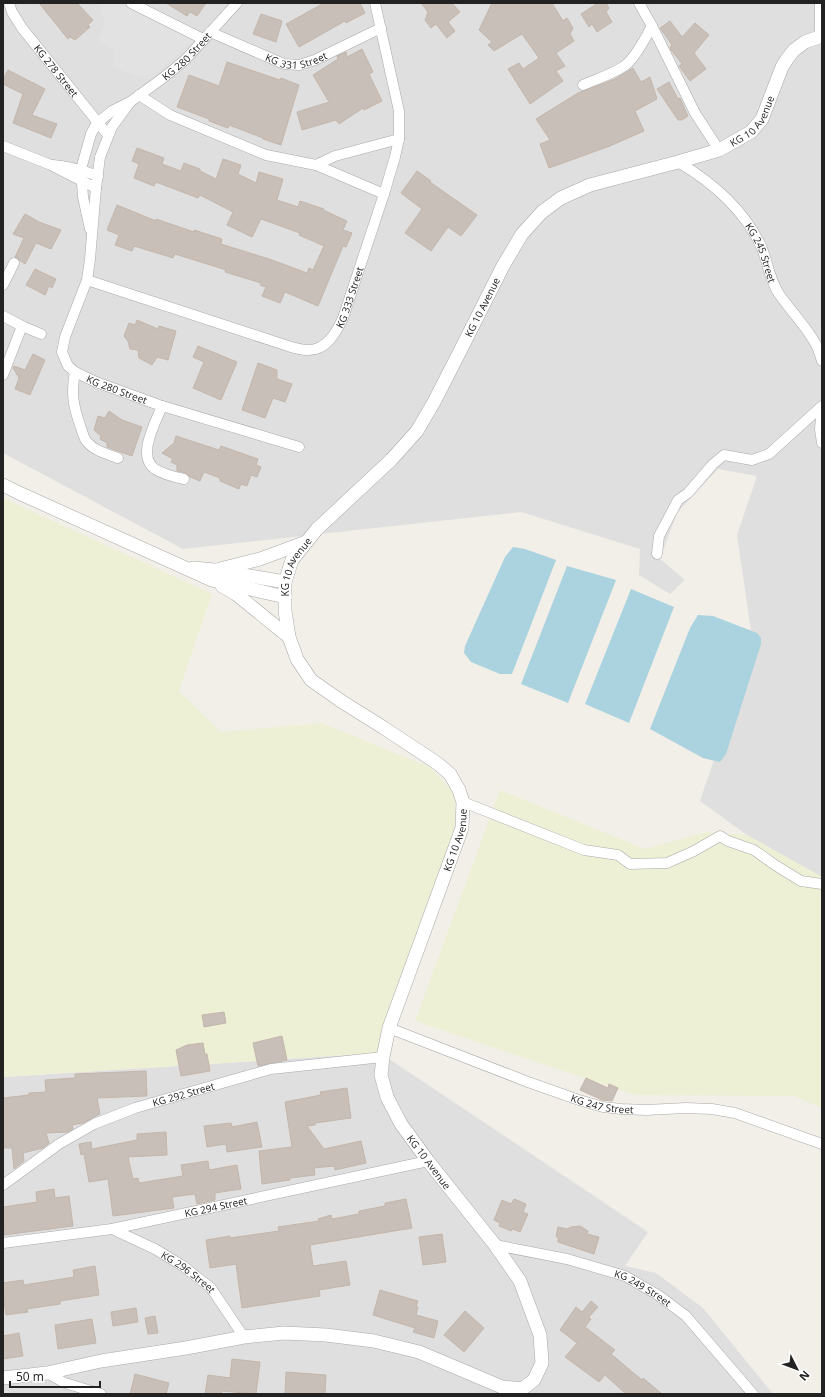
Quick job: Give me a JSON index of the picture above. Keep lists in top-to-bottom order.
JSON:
{
  "streets": {
    "street": [
      "KG 331 Street",
      "KG 280 Street",
      "KG 278 Street",
      "KG 10 Avenue",
      "KG 245 Street",
      "KG 333 Street",
      "KG 292 Street",
      "KG 247 Street",
      "KG 294 Street",
      "KG 296 Street",
      "KG 249 Street"
    ]
  },
  "crossings": [
    ["KG 331 Street", "KG 280 Street"],
    ["KG 331 Street", "KG 333 Street"],
    ["KG 280 Street", "KG 278 Street"],
    ["KG 280 Street", "KG 333 Street"],
    ["KG 10 Avenue", "KG 245 Street"],
    ["KG 10 Avenue", "KG 292 Street"],
    ["KG 10 Avenue", "KG 247 Street"],
    ["KG 10 Avenue", "KG 294 Street"],
    ["KG 10 Avenue", "KG 296 Street"],
    ["KG 10 Avenue", "KG 249 Street"],
    ["KG 294 Street", "KG 296 Street"]
  ],
  "scale_bar": "50 m",
  "north": "bottom right"
}
